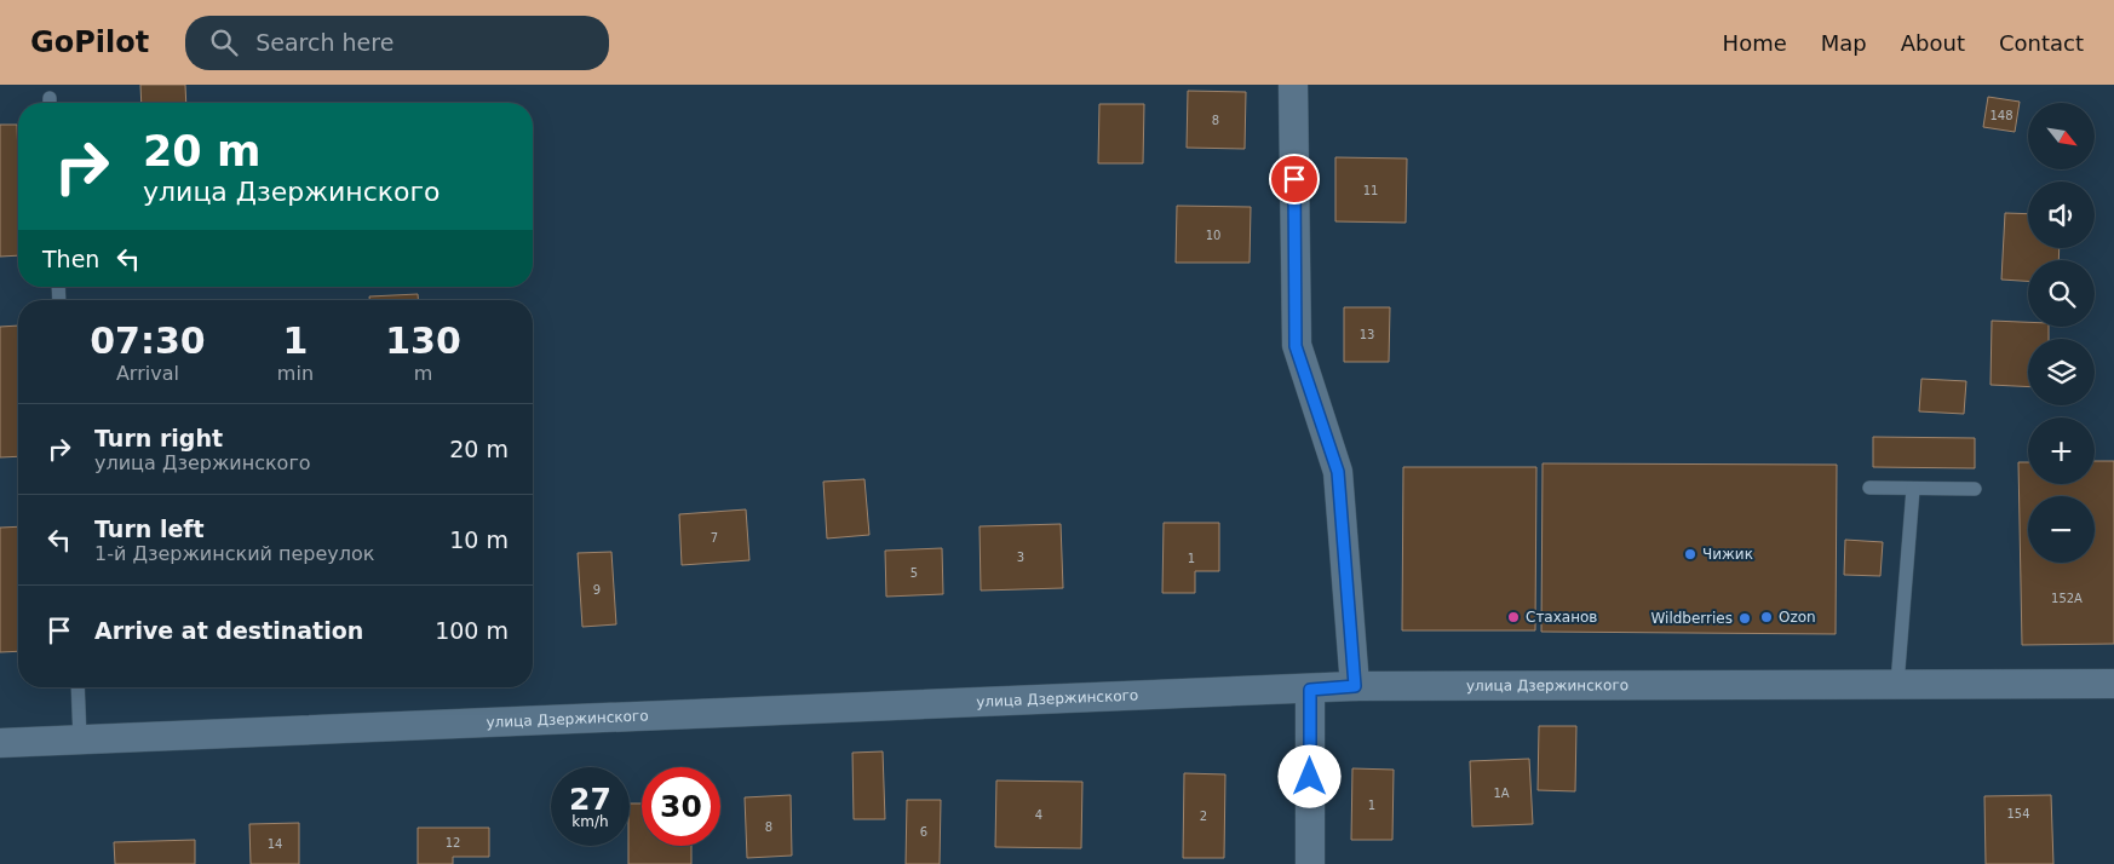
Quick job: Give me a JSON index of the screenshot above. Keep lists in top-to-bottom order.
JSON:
{
  "streets": {
    "street": ["улица Дзержинского"]
  },
  "places": [
    "Чижик",
    "Стаханов",
    "Ozon",
    "Wildberries"
  ],
  "house_numbers": [
    "148",
    "8",
    "11",
    "10",
    "13",
    "7",
    "3",
    "1",
    "5",
    "9",
    "152А",
    "1А",
    "1",
    "154",
    "4",
    "2",
    "8",
    "6",
    "12",
    "14"
  ],
  "north": "bottom right",
  "page": {
    "header": "GoPilot",
    "search": "Search here",
    "nav": [
      "Home",
      "Map",
      "About",
      "Contact"
    ],
    "map_buttons": ["+", "−"],
    "turn": ["20 m", "улица Дзержинского"],
    "then": "Then",
    "eta": [
      "07:30",
      "Arrival",
      "1",
      "min",
      "130",
      "m"
    ],
    "list": [
      {
        "name": "Turn right",
        "note": "улица Дзержинского",
        "value": "20 m"
      },
      {
        "name": "Turn left",
        "note": "1-й Дзержинский переулок",
        "value": "10 m"
      },
      {
        "name": "Arrive at destination",
        "value": "100 m"
      }
    ],
    "speed": "27 km/h",
    "limit": "30"
  }
}
